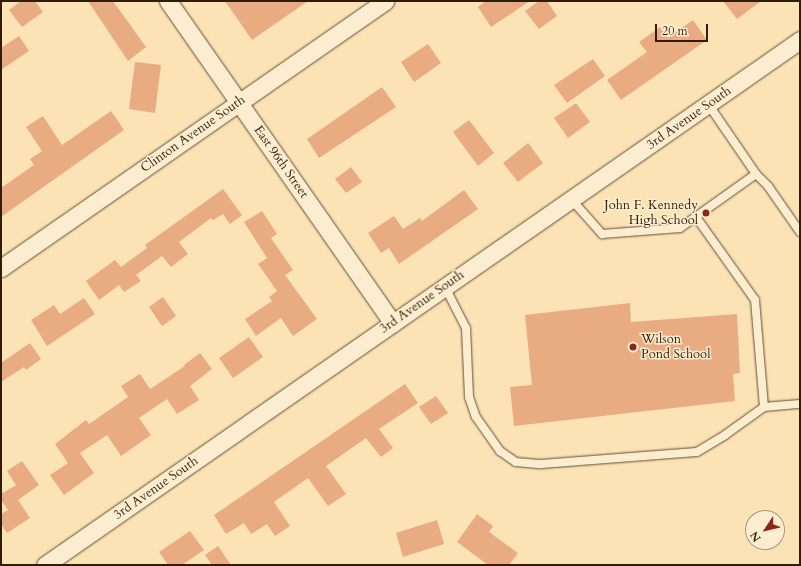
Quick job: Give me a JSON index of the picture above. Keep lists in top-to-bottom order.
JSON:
{
  "streets": {
    "street": ["3rd Avenue South", "Clinton Avenue South", "East 96th Street"]
  },
  "crossings": [
    ["3rd Avenue South", "East 96th Street"],
    ["Clinton Avenue South", "East 96th Street"]
  ],
  "places": ["John F. Kennedy High School", "Wilson Pond School"],
  "scale_bar": "20 m",
  "north": "bottom left"
}
